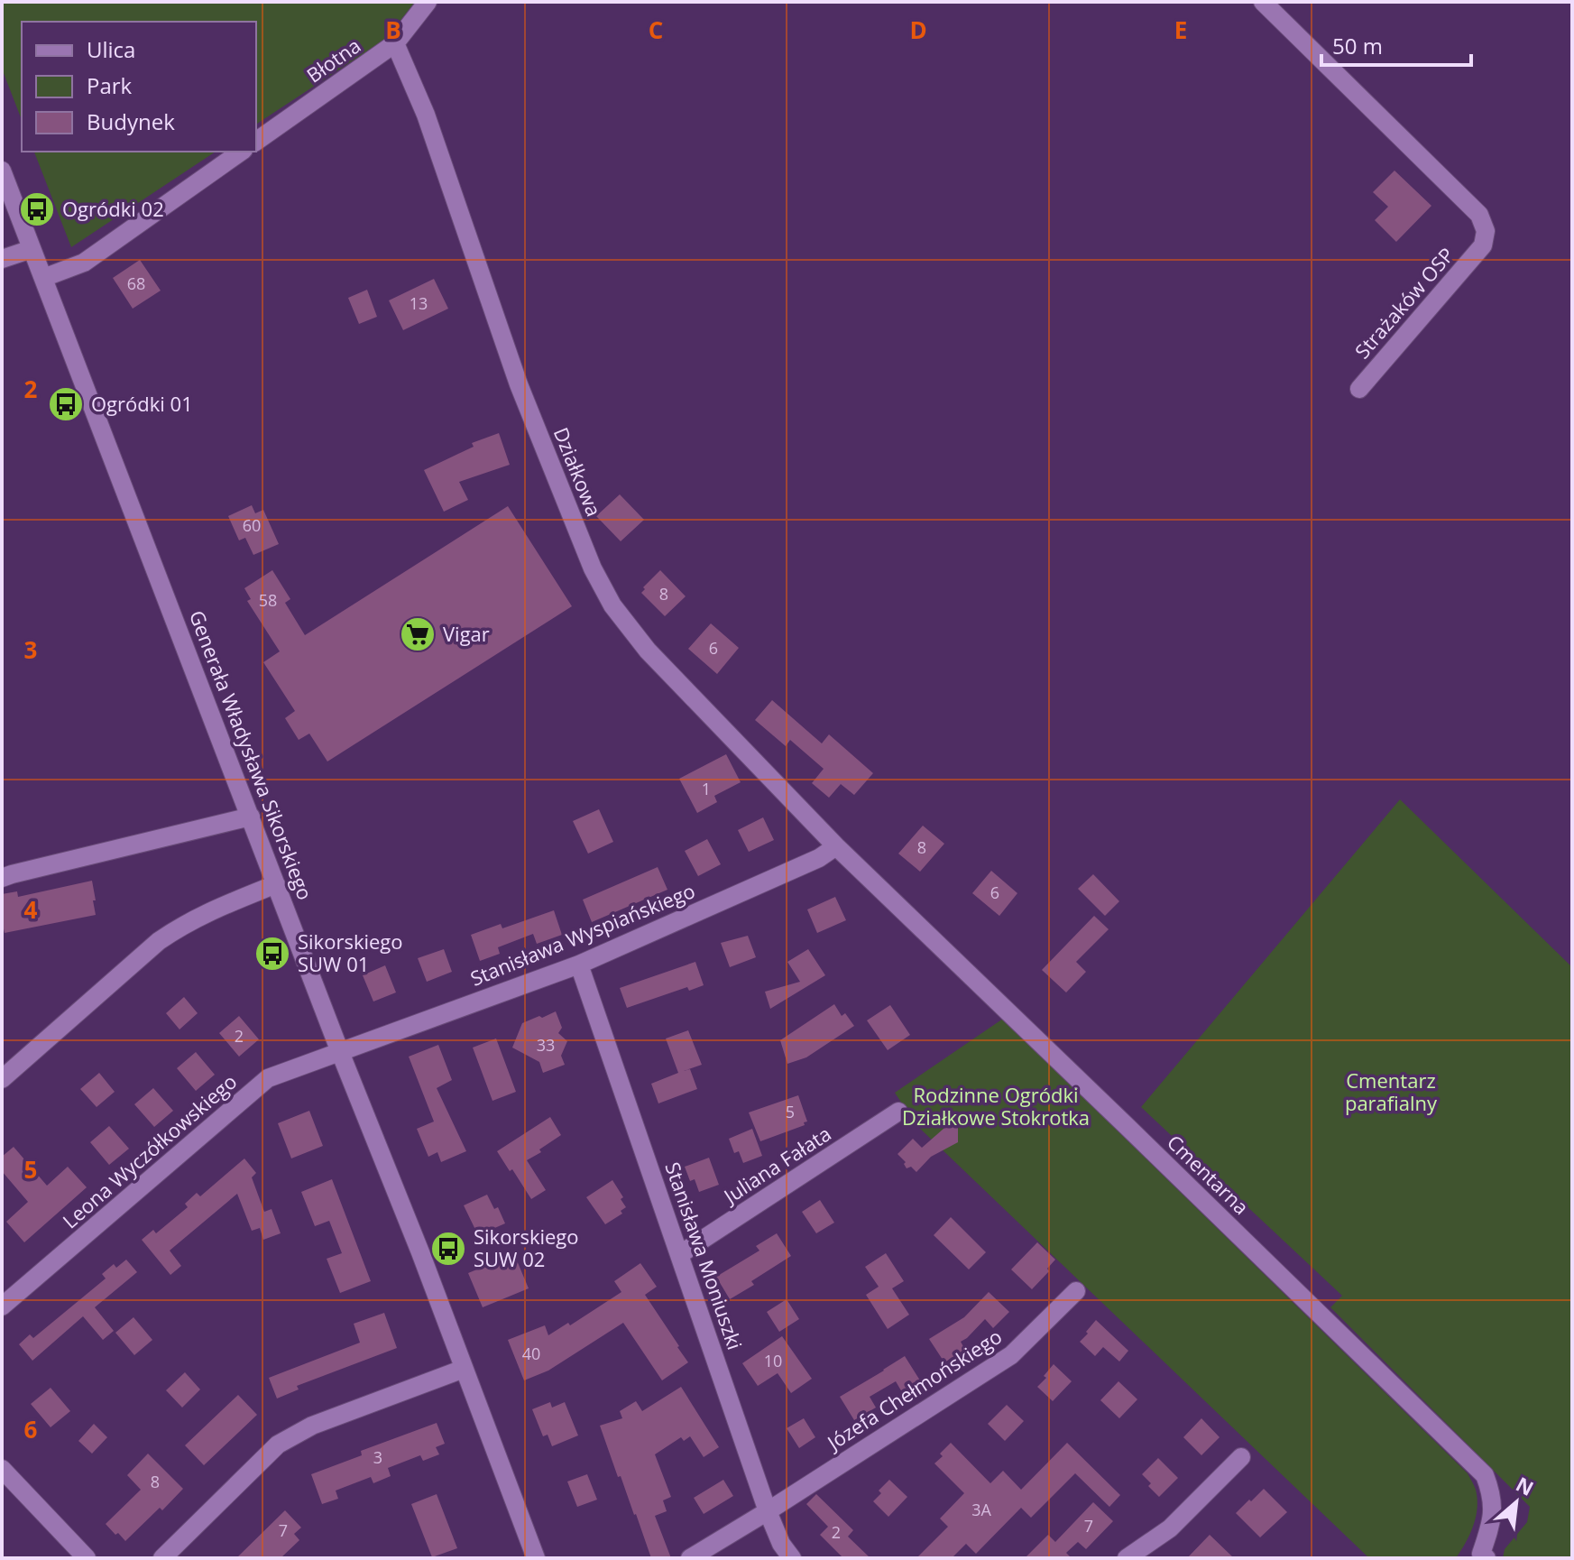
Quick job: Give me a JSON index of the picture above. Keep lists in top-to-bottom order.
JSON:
{
  "streets": {
    "street": [
      "Błotna",
      "Strażaków OSP",
      "Działkowa",
      "Generała Władysława Sikorskiego",
      "Stanisława Wyspiańskiego",
      "Leona Wyczółkowskiego",
      "Juliana Fałata",
      "Cmentarna",
      "Stanisława Moniuszki",
      "Józefa Chełmońskiego"
    ]
  },
  "crossings": [
    ["Błotna", "Działkowa"],
    ["Działkowa", "Stanisława Wyspiańskiego"],
    ["Działkowa", "Cmentarna"],
    ["Generała Władysława Sikorskiego", "Stanisława Wyspiańskiego"],
    ["Generała Władysława Sikorskiego", "Leona Wyczółkowskiego"],
    ["Stanisława Wyspiańskiego", "Leona Wyczółkowskiego"],
    ["Stanisława Wyspiańskiego", "Cmentarna"],
    ["Stanisława Wyspiańskiego", "Stanisława Moniuszki"],
    ["Juliana Fałata", "Stanisława Moniuszki"],
    ["Stanisława Moniuszki", "Józefa Chełmońskiego"]
  ],
  "parks": ["Cmentarz parafialny", "Rodzinne Ogródki Działkowe Stokrotka"],
  "places": {
    "bus stop": [
      "Ogródki 02",
      "Ogródki 01",
      "Sikorskiego SUW 01",
      "Sikorskiego SUW 02"
    ],
    "supermarket": ["Vigar"]
  },
  "house_numbers": [
    "68",
    "13",
    "60",
    "8",
    "58",
    "6",
    "1",
    "8",
    "6",
    "2",
    "33",
    "5",
    "40",
    "10",
    "3",
    "8",
    "3A",
    "7",
    "7",
    "2"
  ],
  "legend": ["Ulica", "Park", "Budynek"],
  "scale_bar": "50 m",
  "north": "top right",
  "grid": {
    "columns": [
      "B",
      "C",
      "D",
      "E"
    ],
    "rows": [
      "2",
      "3",
      "4",
      "5",
      "6"
    ]
  }
}
